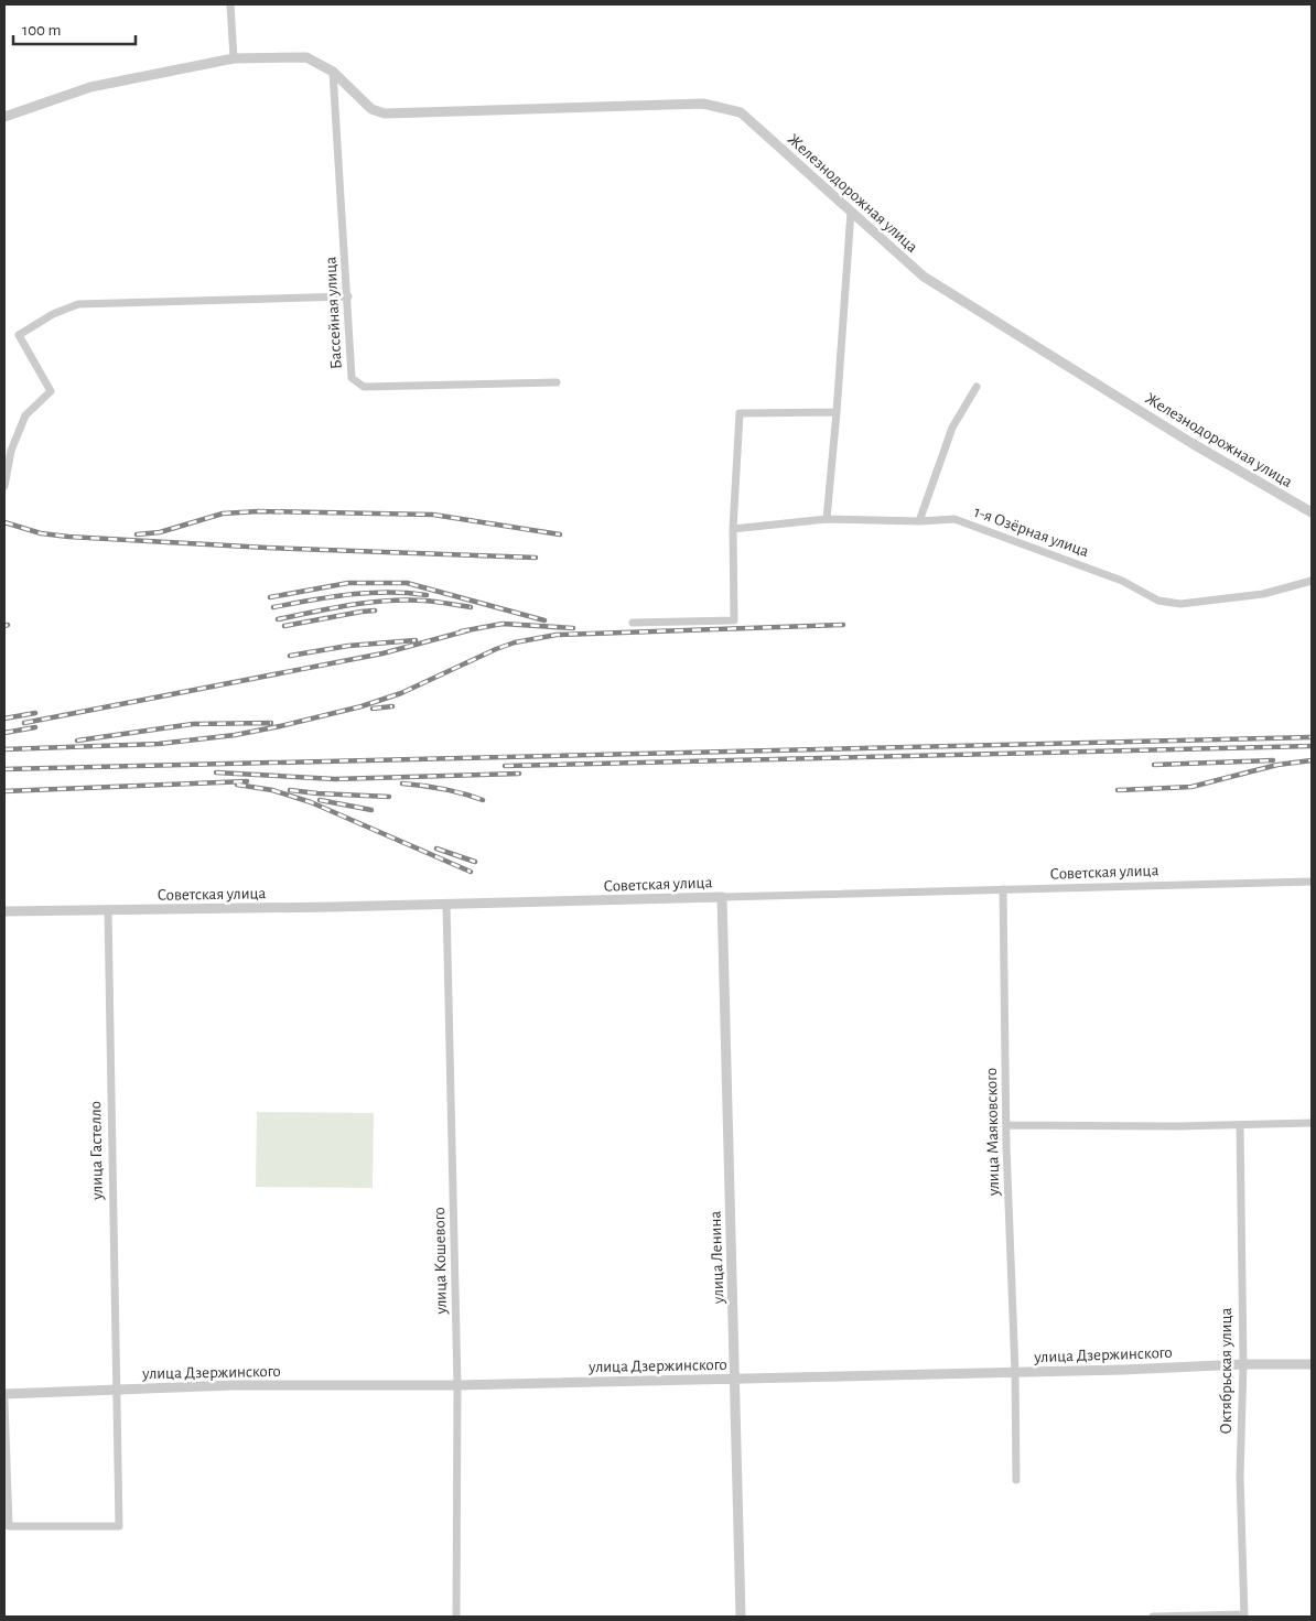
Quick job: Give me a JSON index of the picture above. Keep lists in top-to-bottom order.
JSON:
{
  "streets": {
    "street": [
      "Железнодорожная улица",
      "Бассейная улица",
      "1-я Озёрная улица",
      "Советская улица",
      "улица Маяковского",
      "улица Гастелло",
      "улица Ленина",
      "улица Кошевого",
      "улица Дзержинского",
      "Октябрьская улица"
    ]
  },
  "crossings": [
    ["Железнодорожная улица", "Бассейная улица"],
    ["Советская улица", "улица Маяковского"],
    ["Советская улица", "улица Гастелло"],
    ["Советская улица", "улица Ленина"],
    ["Советская улица", "улица Кошевого"],
    ["улица Маяковского", "улица Дзержинского"],
    ["улица Гастелло", "улица Дзержинского"],
    ["улица Ленина", "улица Дзержинского"],
    ["улица Кошевого", "улица Дзержинского"],
    ["улица Дзержинского", "Октябрьская улица"]
  ],
  "scale_bar": "100 m"
}
